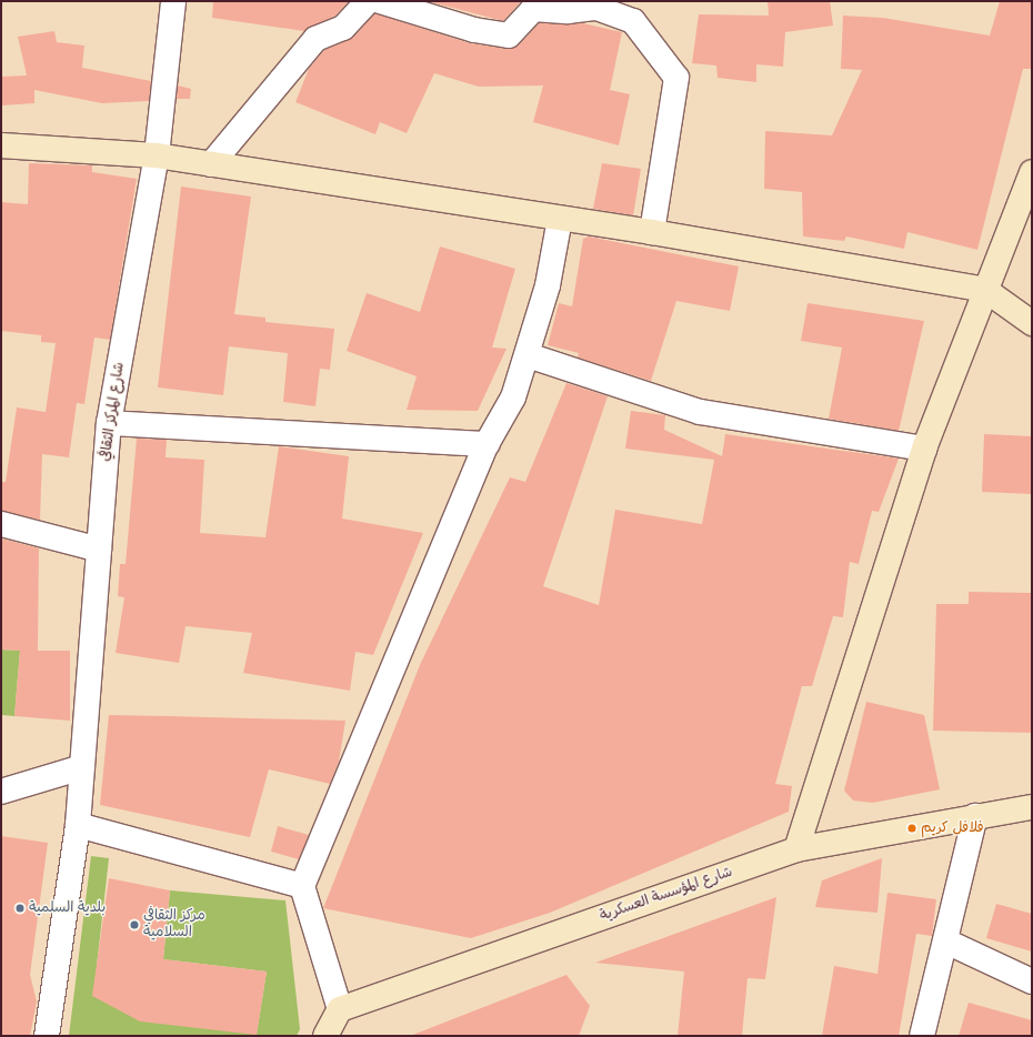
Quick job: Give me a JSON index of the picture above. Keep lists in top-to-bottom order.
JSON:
{
  "streets": {
    "street": ["شارع المركز الثقافي", "شارع المؤسسة العسكرية"]
  },
  "places": ["فلافل كريم", "بلدية السلمية", "مركز الثقافي السلامية"]
}
